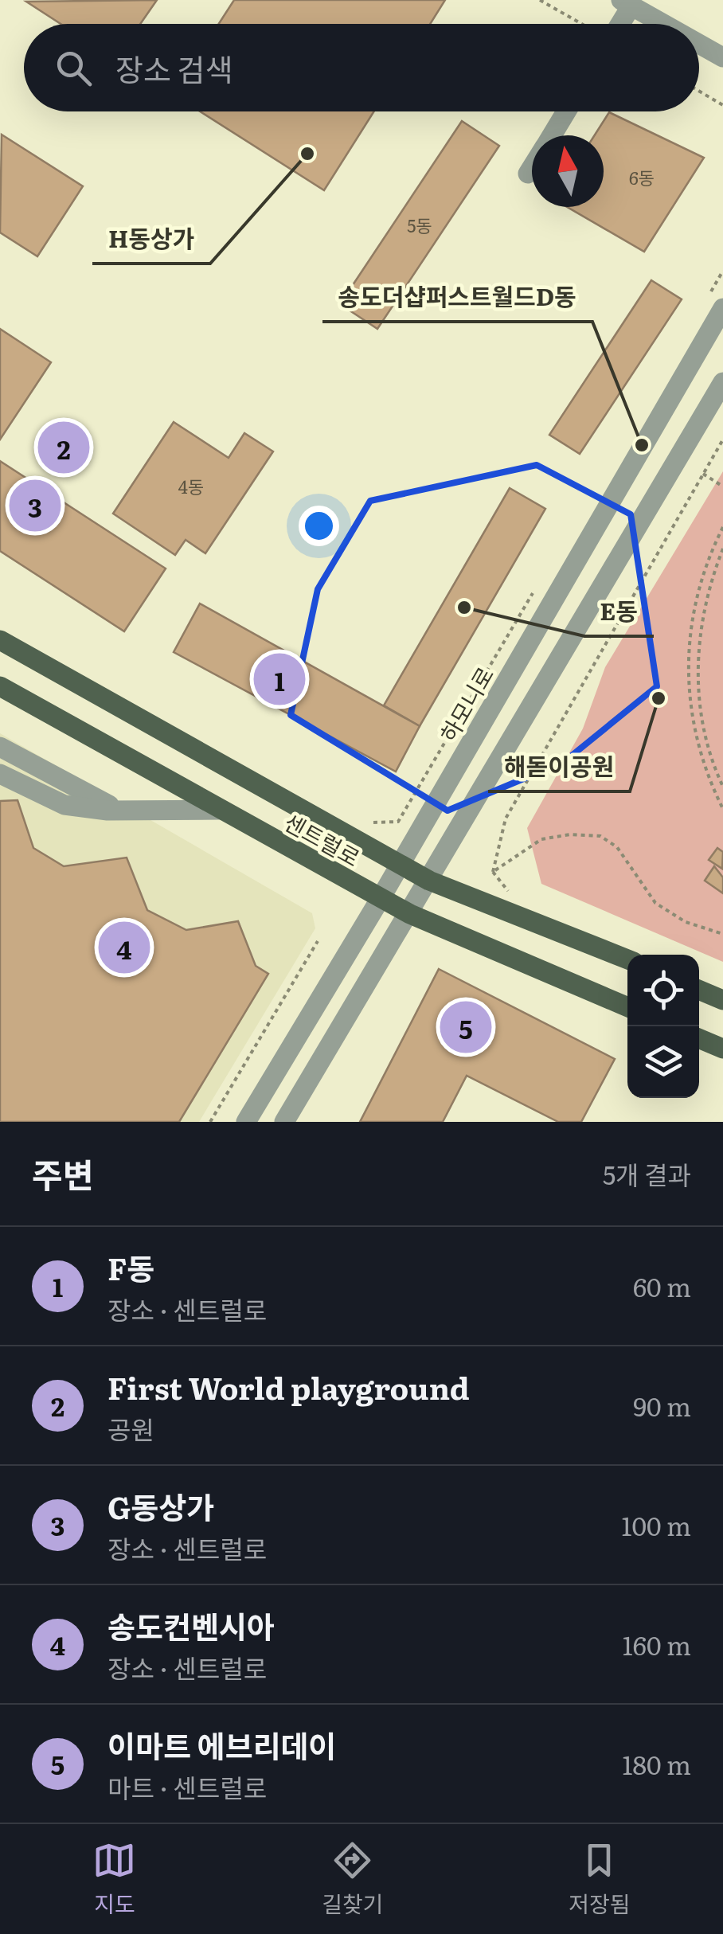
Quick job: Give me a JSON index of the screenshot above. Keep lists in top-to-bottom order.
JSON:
{
  "streets": {
    "main road": ["센트럴로"],
    "street": ["하모니로"]
  },
  "crossings": [
    ["하모니로", "센트럴로"]
  ],
  "places": [
    "H동상가",
    "송도더샵퍼스트월드D동",
    "E동",
    "해돋이공원"
  ],
  "house_numbers": ["6동", "5동", "4동"],
  "north": "top",
  "page": {
    "search": "장소 검색",
    "pins": [
      "2",
      "3",
      "1",
      "4",
      "5"
    ],
    "heading": ["주변", "5개 결과"],
    "list": [
      {
        "mark": "1",
        "name": "F동",
        "note": "장소 · 센트럴로",
        "value": "60 m"
      },
      {
        "mark": "2",
        "name": "First World playground",
        "note": "공원",
        "value": "90 m"
      },
      {
        "mark": "3",
        "name": "G동상가",
        "note": "장소 · 센트럴로",
        "value": "100 m"
      },
      {
        "mark": "4",
        "name": "송도컨벤시아",
        "note": "장소 · 센트럴로",
        "value": "160 m"
      },
      {
        "mark": "5",
        "name": "이마트 에브리데이",
        "note": "마트 · 센트럴로",
        "value": "180 m"
      }
    ],
    "nav": ["지도", "길찾기", "저장됨"]
  }
}
